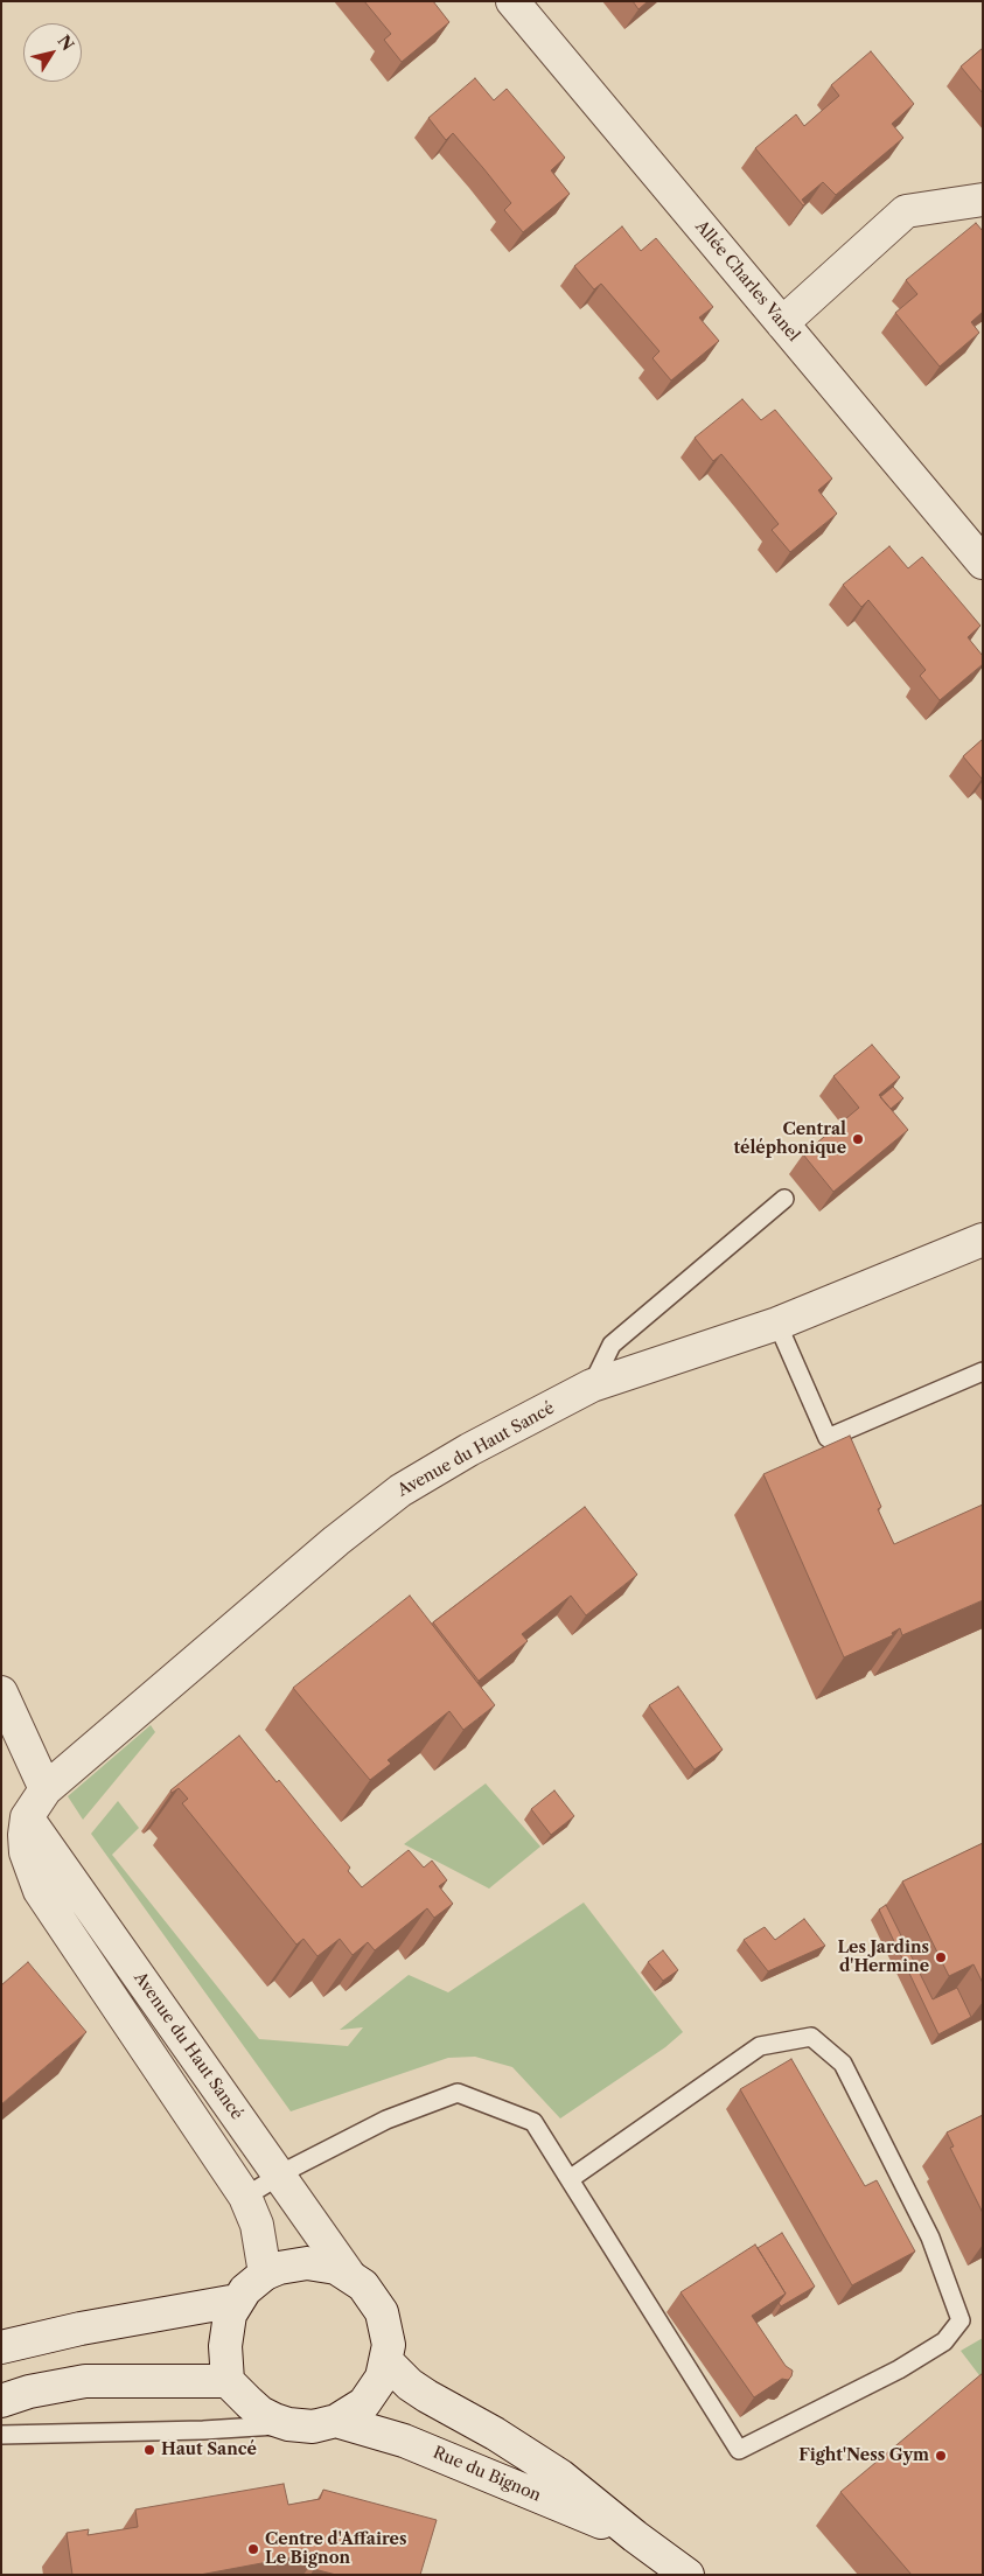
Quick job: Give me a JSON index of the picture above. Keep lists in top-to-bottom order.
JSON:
{
  "streets": {
    "street": ["Allée Charles Vanel", "Avenue du Haut Sancé", "Rue du Bignon"]
  },
  "crossings": [
    ["Avenue du Haut Sancé", "Rue du Bignon"]
  ],
  "places": [
    "Central téléphonique",
    "Les Jardins d'Hermine",
    "Haut Sancé",
    "Fight'Ness Gym",
    "Centre d'Affaires Le Bignon"
  ],
  "north": "top right"
}
